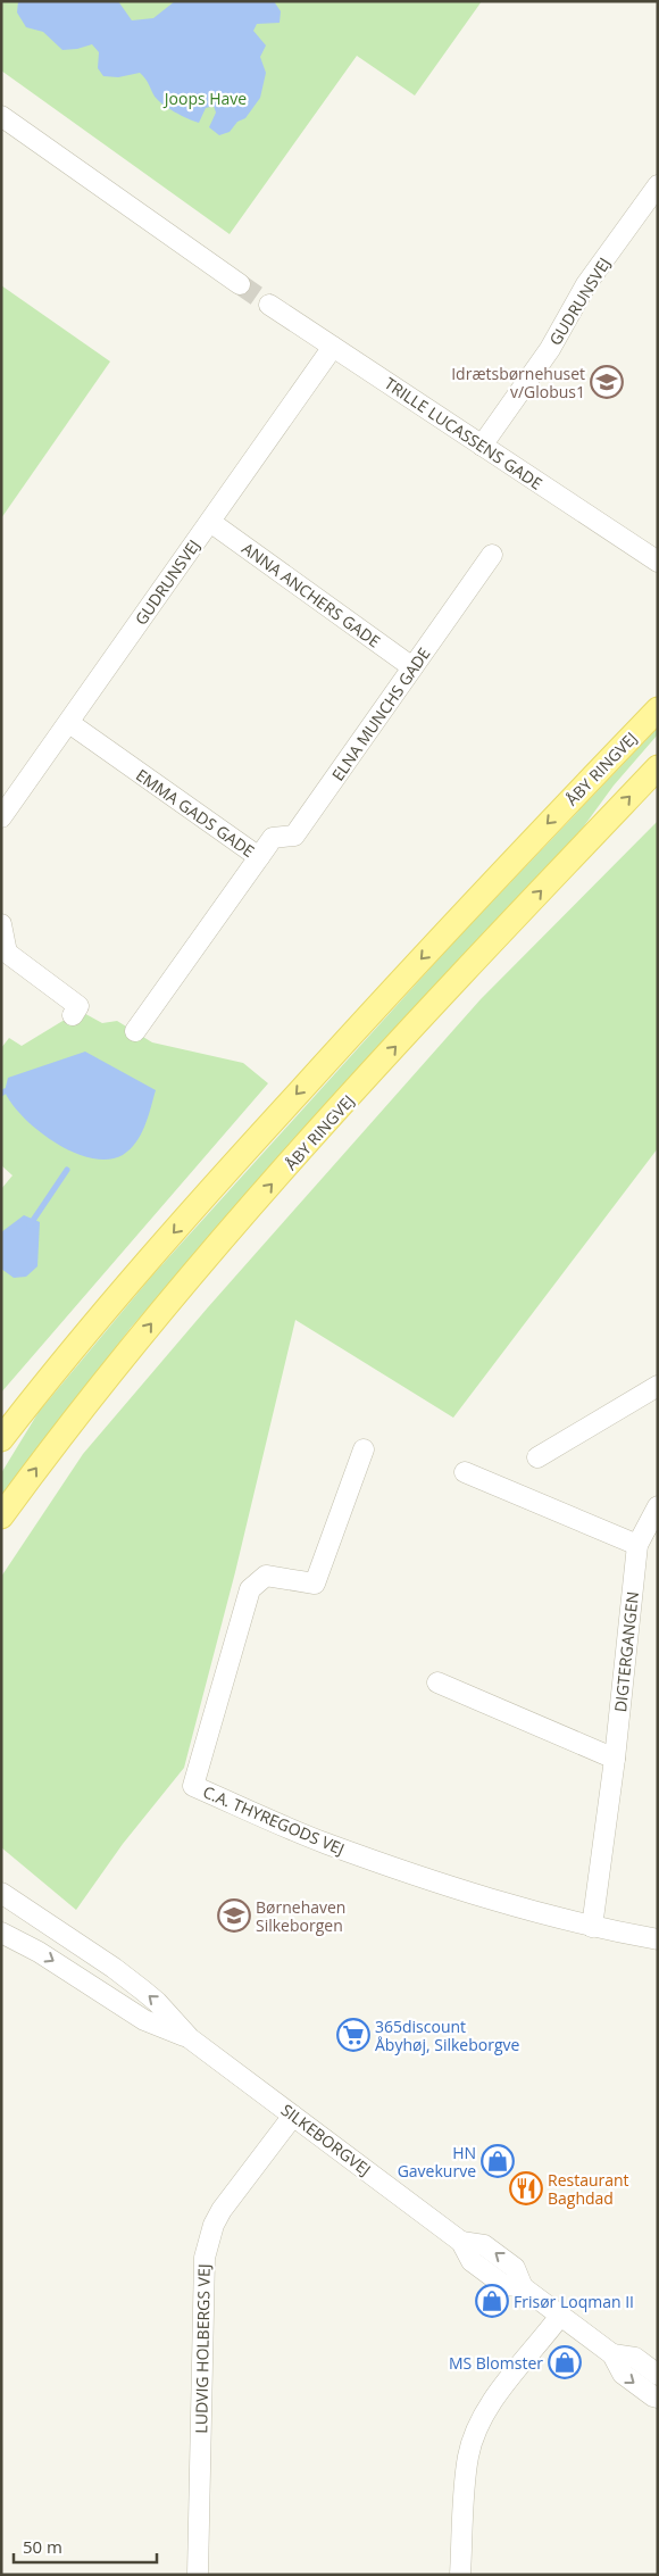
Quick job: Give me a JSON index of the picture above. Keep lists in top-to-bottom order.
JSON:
{
  "streets": {
    "main road": ["ÅBY RINGVEJ"],
    "street": [
      "GUDRUNSVEJ",
      "TRILLE LUCASSENS GADE",
      "ANNA ANCHERS GADE",
      "ELNA MUNCHS GADE",
      "EMMA GADS GADE",
      "DIGTERGANGEN",
      "C.A. THYREGODS VEJ",
      "SILKEBORGVEJ",
      "LUDVIG HOLBERGS VEJ"
    ]
  },
  "crossings": [
    ["GUDRUNSVEJ", "TRILLE LUCASSENS GADE"],
    ["GUDRUNSVEJ", "ANNA ANCHERS GADE"],
    ["GUDRUNSVEJ", "EMMA GADS GADE"],
    ["ANNA ANCHERS GADE", "ELNA MUNCHS GADE"],
    ["ELNA MUNCHS GADE", "EMMA GADS GADE"],
    ["DIGTERGANGEN", "C.A. THYREGODS VEJ"],
    ["SILKEBORGVEJ", "LUDVIG HOLBERGS VEJ"]
  ],
  "parks": ["Joops Have"],
  "places": {
    "school or university": ["Idrætsbørnehuset v/Globus1", "Børnehaven Silkeborgen"],
    "supermarket": ["365discount Åbyhøj, Silkeborgve"],
    "shop": ["HN Gavekurve", "Frisør Loqman II", "MS Blomster"],
    "restaurant": ["Restaurant Baghdad"]
  },
  "scale_bar": "50 m"
}
